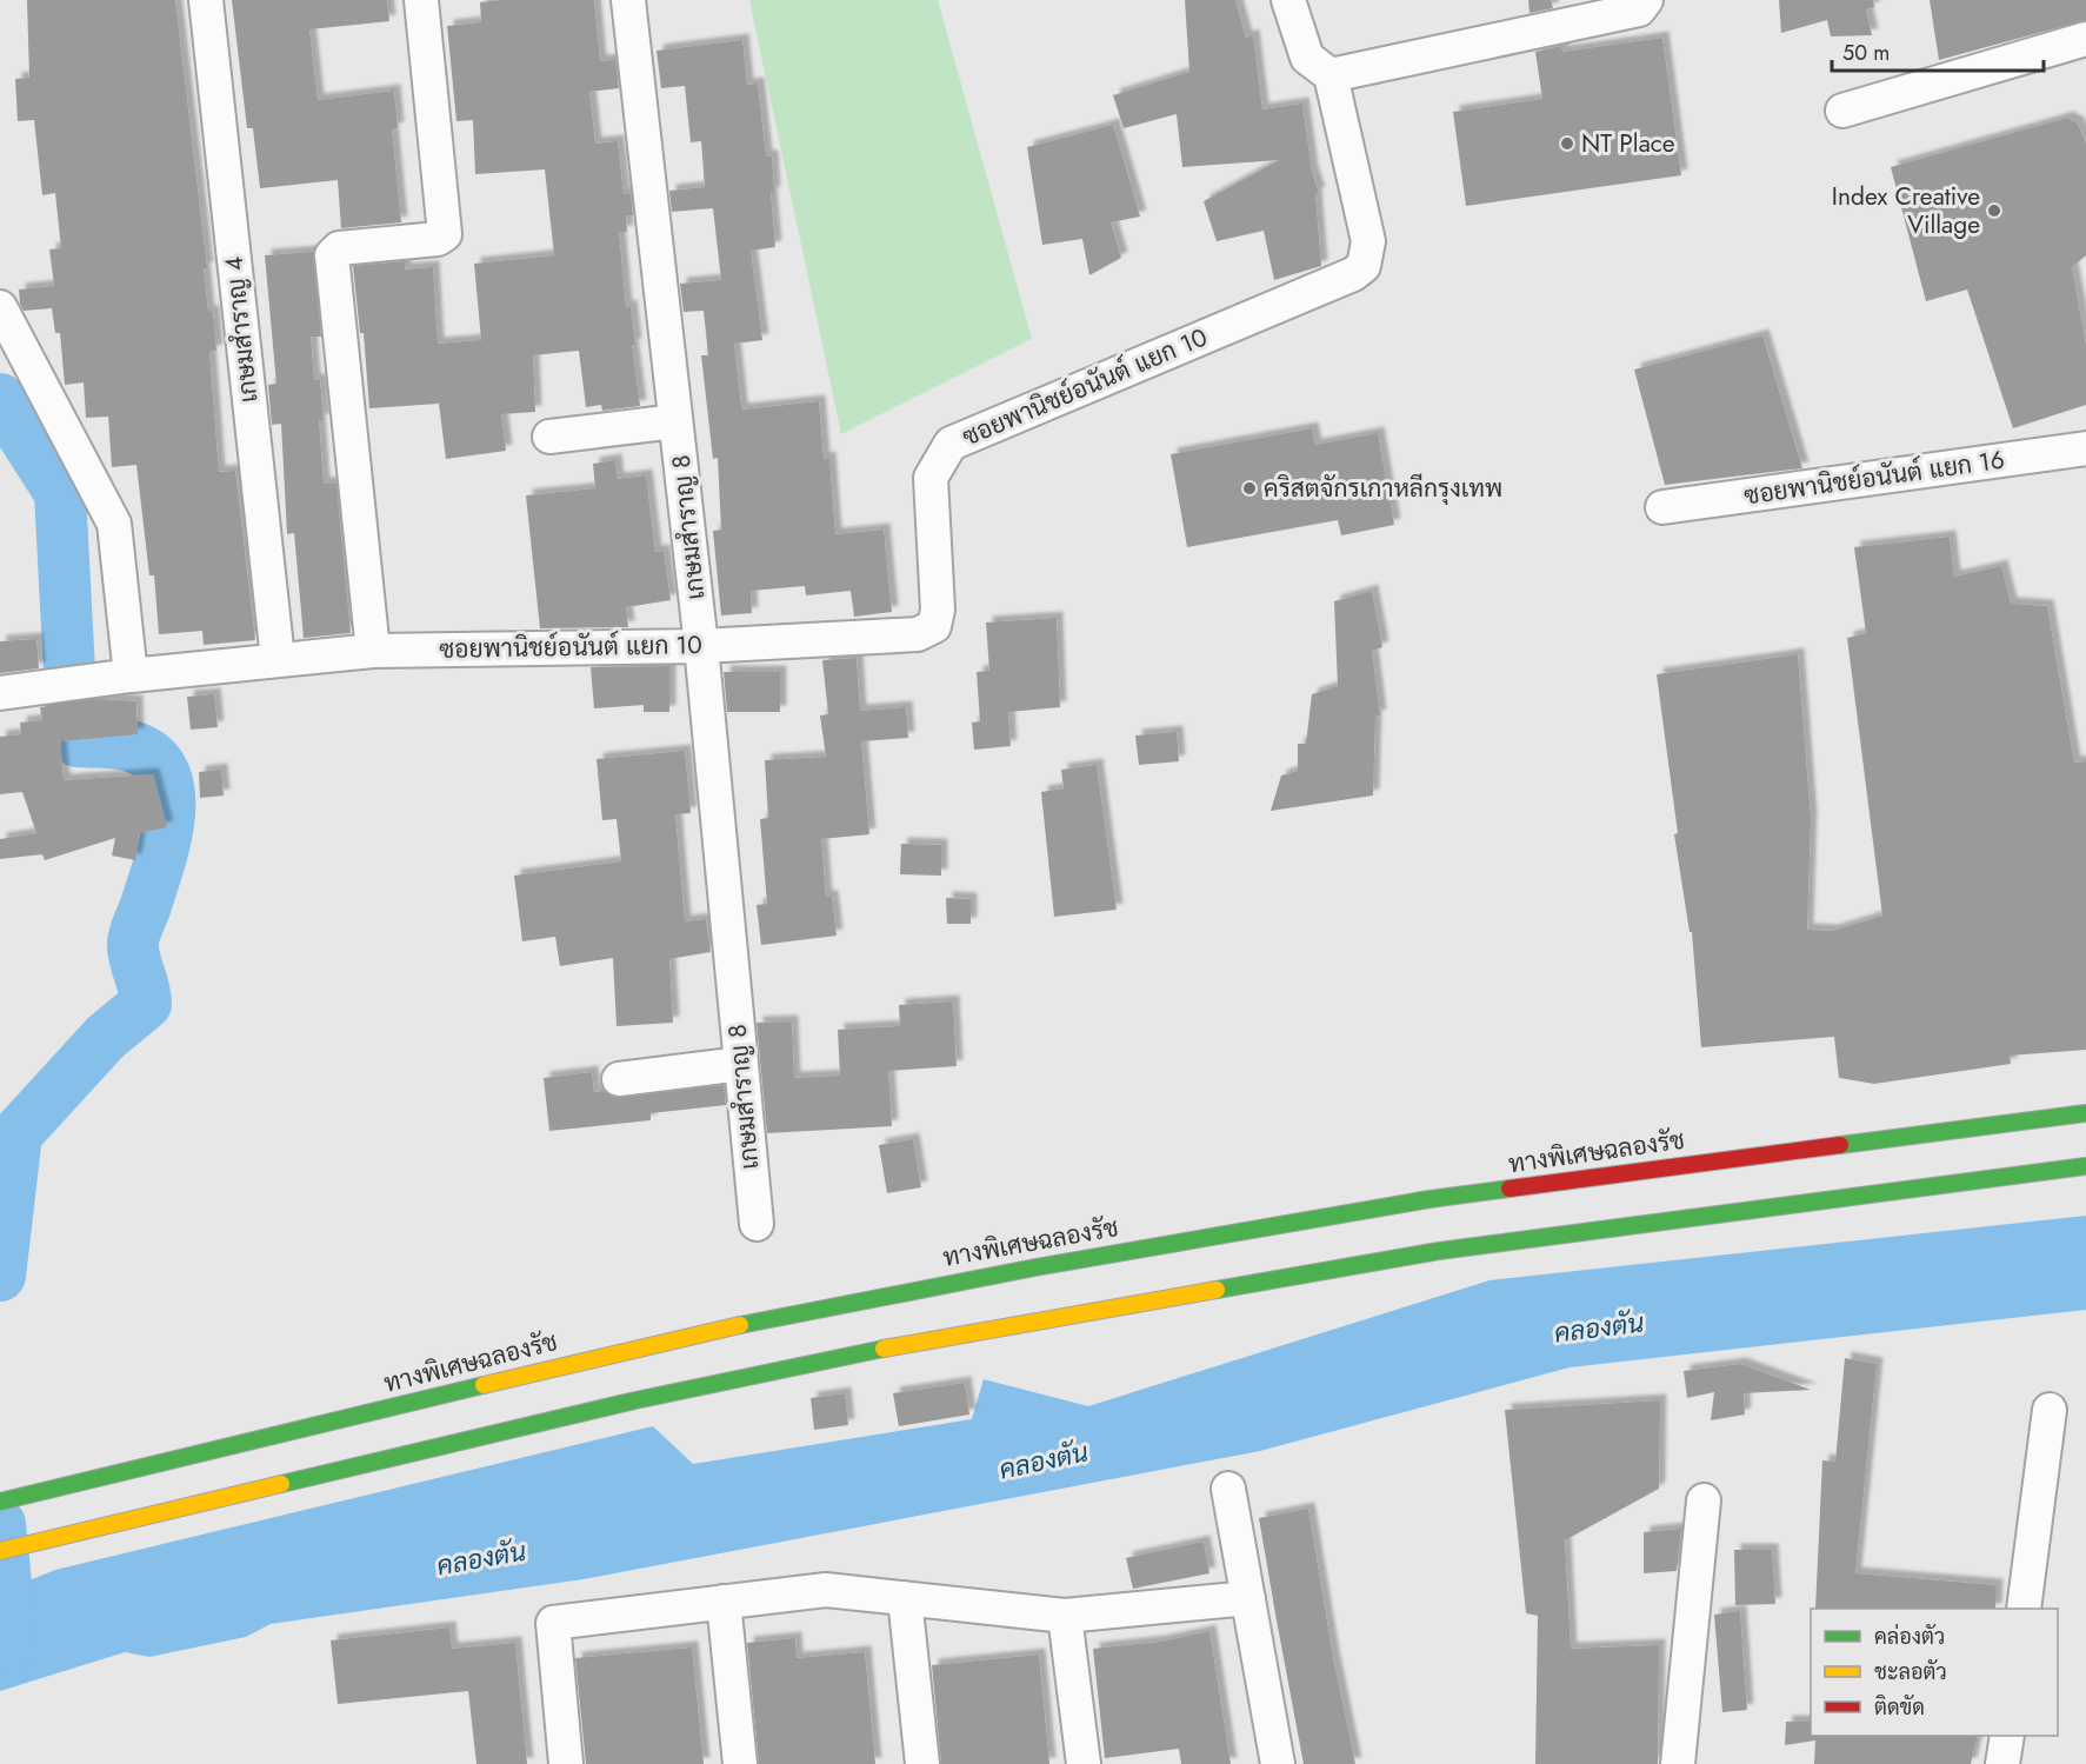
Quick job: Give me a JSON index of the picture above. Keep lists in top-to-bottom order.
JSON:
{
  "streets": {
    "highway": ["ทางพิเศษฉลองรัช"],
    "street": [
      "เกษมสำราญ 4",
      "ซอยพานิชย์อนันต์ แยก 10",
      "ซอยพานิชย์อนันต์ แยก 16",
      "เกษมสำราญ 8"
    ]
  },
  "crossings": [
    ["เกษมสำราญ 4", "ซอยพานิชย์อนันต์ แยก 10"],
    ["ซอยพานิชย์อนันต์ แยก 10", "เกษมสำราญ 8"]
  ],
  "water": ["คลองตัน"],
  "places": ["NT Place", "Index Creative Village", "คริสตจักรเกาหลีกรุงเทพ"],
  "legend": ["คล่องตัว", "ชะลอตัว", "ติดขัด"],
  "scale_bar": "50 m"
}
